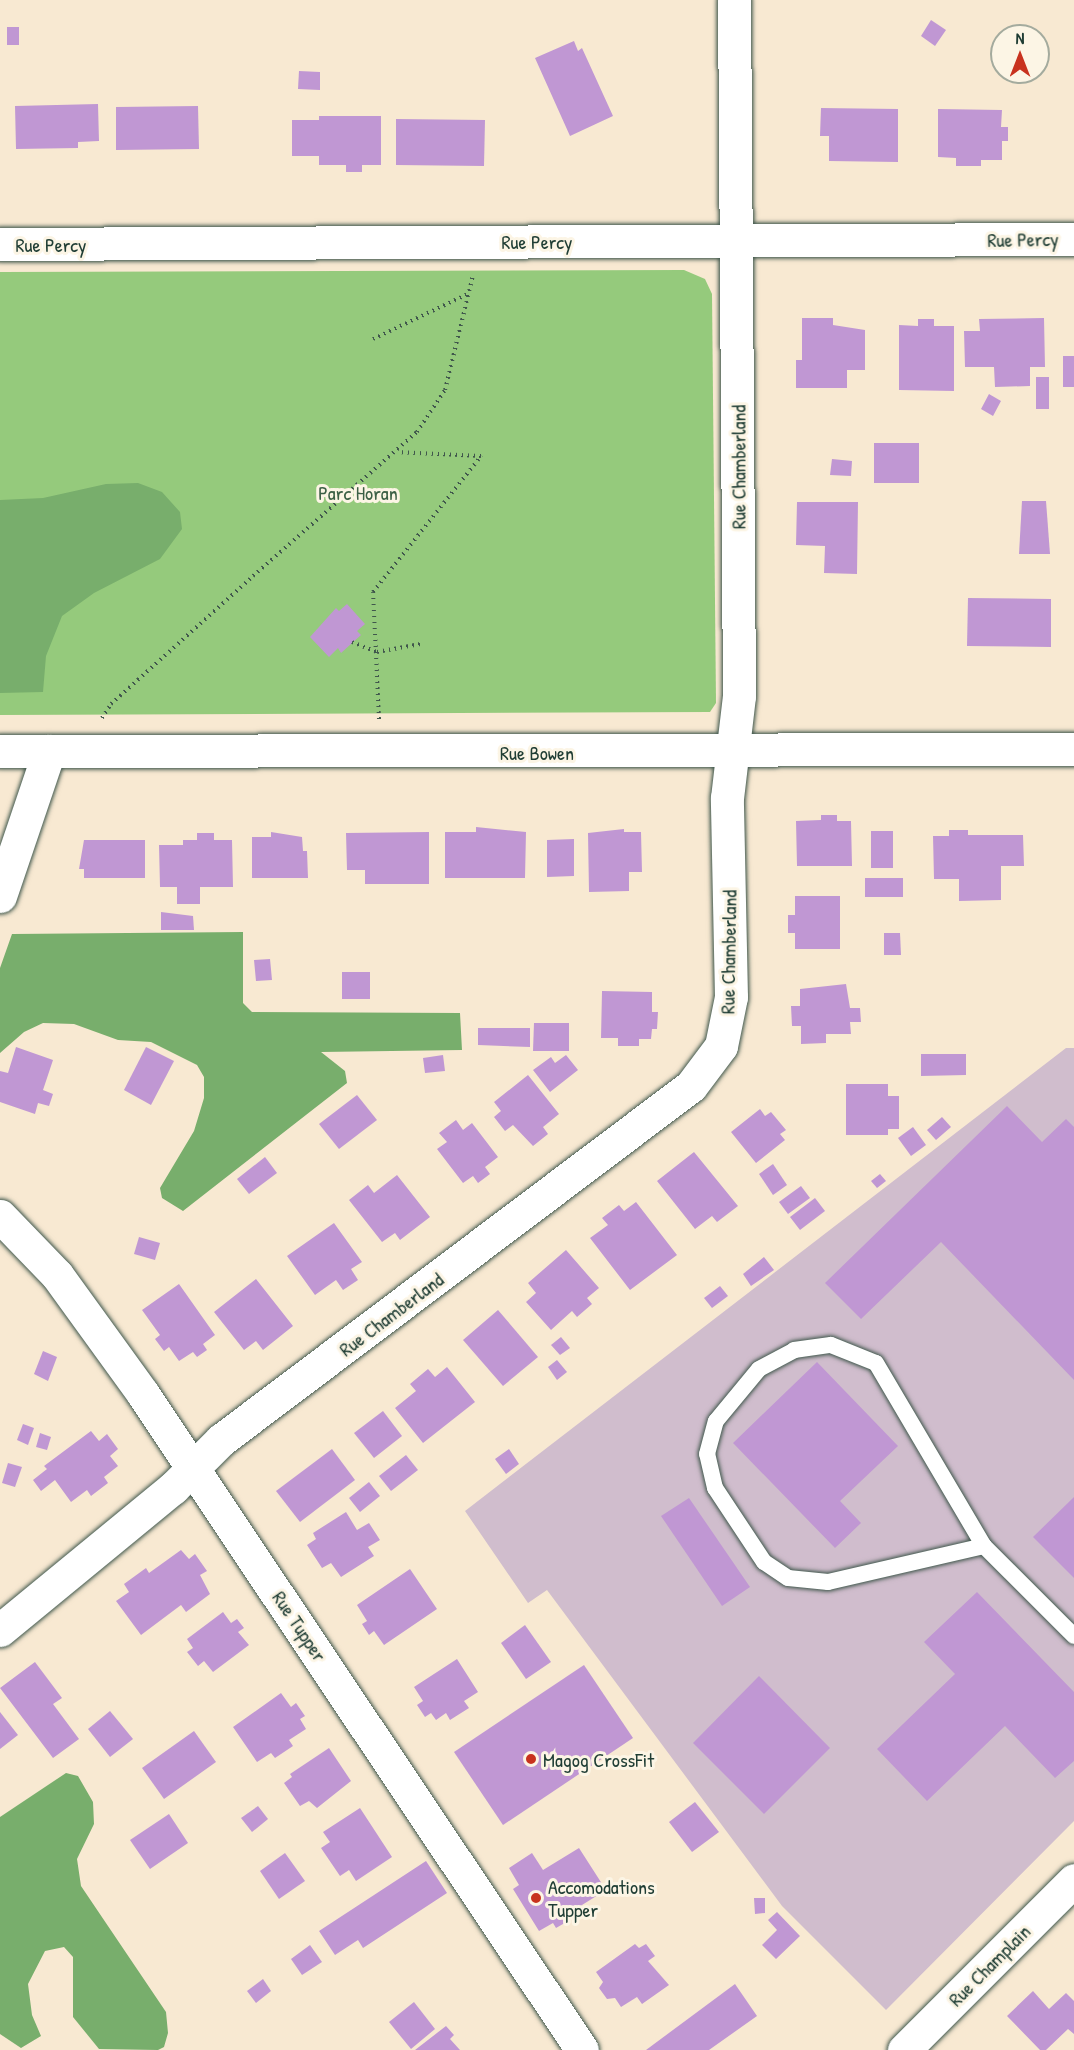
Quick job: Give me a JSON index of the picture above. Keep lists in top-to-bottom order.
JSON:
{
  "streets": {
    "street": [
      "Rue Percy",
      "Rue Chamberland",
      "Rue Bowen",
      "Rue Tupper",
      "Rue Champlain"
    ]
  },
  "crossings": [
    ["Rue Percy", "Rue Chamberland"],
    ["Rue Chamberland", "Rue Bowen"],
    ["Rue Chamberland", "Rue Tupper"]
  ],
  "parks": ["Parc Horan"],
  "places": ["Magog CrossFit", "Accomodations Tupper"],
  "north": "top"
}
